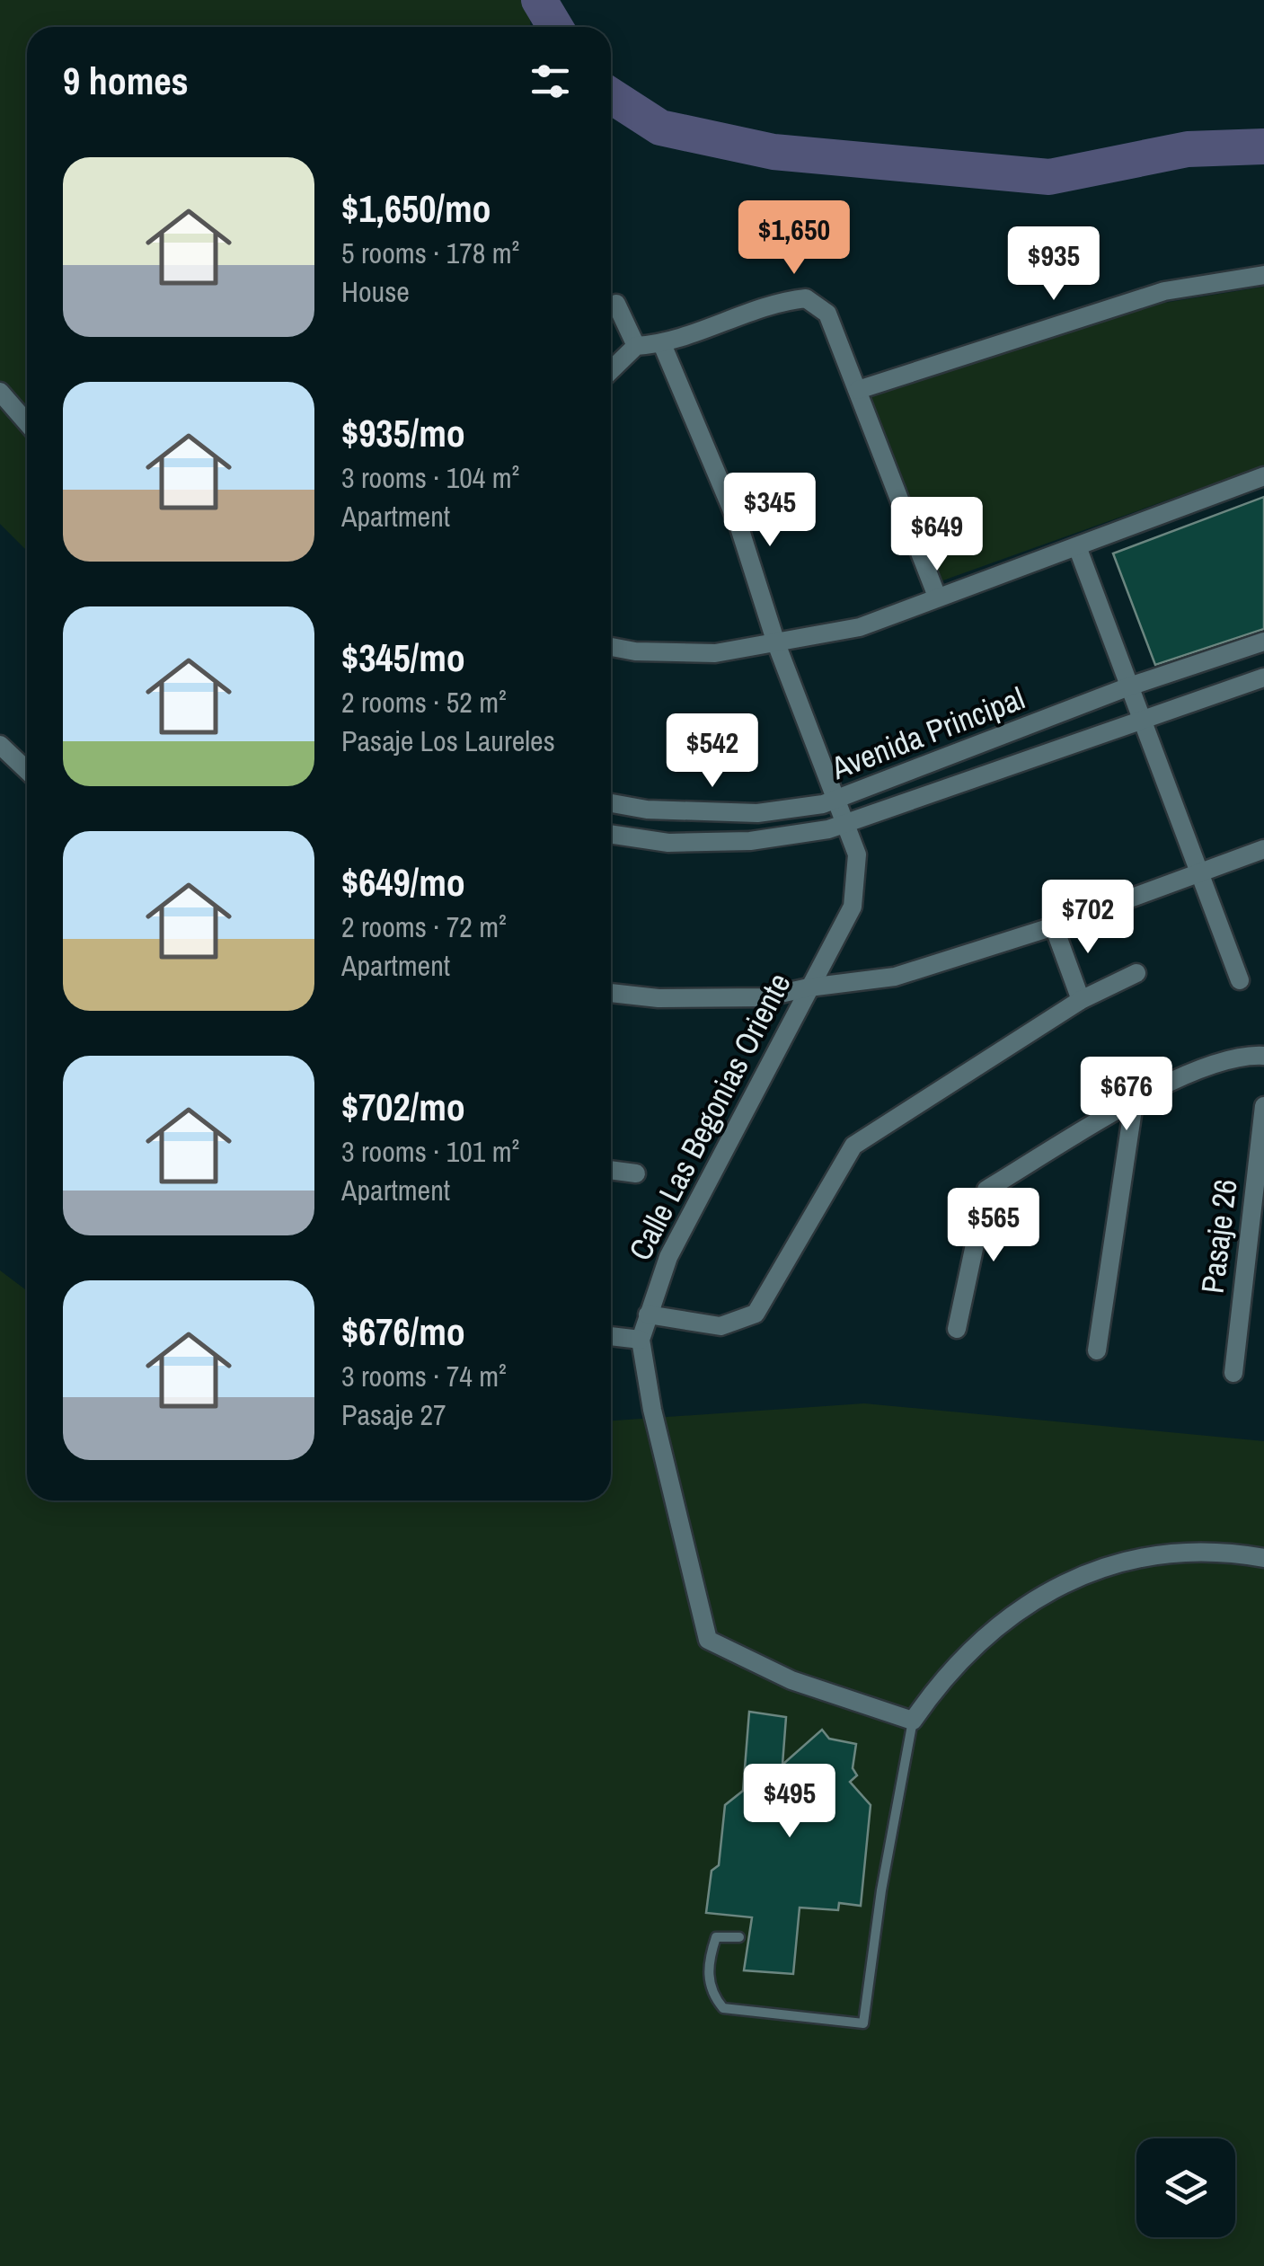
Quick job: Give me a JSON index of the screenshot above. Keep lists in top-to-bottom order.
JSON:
{
  "streets": {
    "street": ["Avenida Principal", "Calle Las Begonias Oriente", "Pasaje 26"]
  },
  "crossings": [
    ["Avenida Principal", "Calle Las Begonias Oriente"]
  ],
  "page": {
    "heading": "9 homes",
    "list": [
      {
        "name": "$1,650/mo",
        "note": "5 rooms · 178 m² · House"
      },
      {
        "name": "$935/mo",
        "note": "3 rooms · 104 m² · Apartment"
      },
      {
        "name": "$345/mo",
        "note": "2 rooms · 52 m² · Pasaje Los Laureles"
      },
      {
        "name": "$649/mo",
        "note": "2 rooms · 72 m² · Apartment"
      },
      {
        "name": "$702/mo",
        "note": "3 rooms · 101 m² · Apartment"
      },
      {
        "name": "$676/mo",
        "note": "3 rooms · 74 m² · Pasaje 27"
      }
    ],
    "price": [
      "$1,650",
      "$935",
      "$345",
      "$649",
      "$542",
      "$702",
      "$676",
      "$565",
      "$495"
    ]
  }
}
